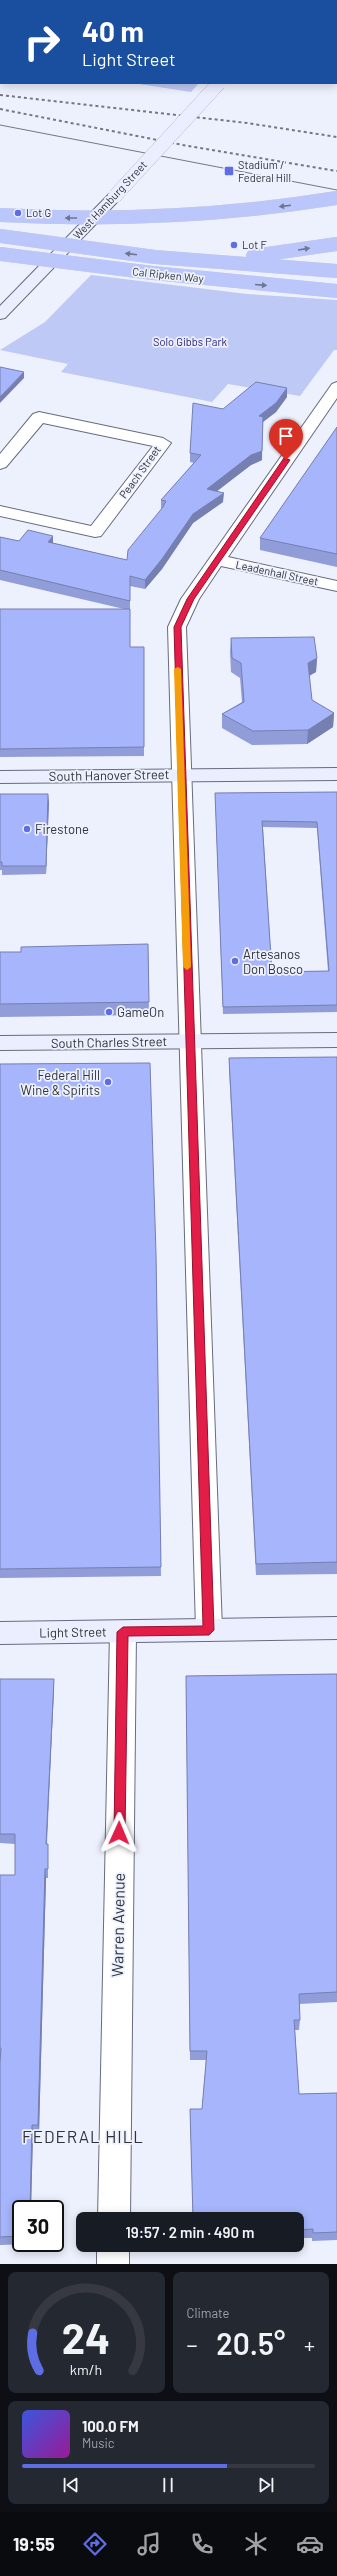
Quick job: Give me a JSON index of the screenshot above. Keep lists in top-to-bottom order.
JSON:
{
  "streets": {
    "highway": ["Cal Ripken Way"],
    "street": [
      "West Hamburg Street",
      "Peach Street",
      "Leadenhall Street",
      "South Hanover Street",
      "South Charles Street",
      "Light Street",
      "Warren Avenue"
    ]
  },
  "crossings": [
    ["Light Street", "Warren Avenue"]
  ],
  "districts": ["FEDERAL HILL"],
  "parks": ["Solo Gibbs Park"],
  "places": {
    "transit": ["Stadium / Federal Hill"],
    "other": [
      "Lot G",
      "Lot F",
      "Firestone",
      "Artesanos Don Bosco",
      "GameOn",
      "Federal Hill Wine & Spirits"
    ]
  },
  "page": {
    "turn": ["40 m", "Light Street"],
    "limit": "30",
    "trip": "19:57 · 2 min · 490 m",
    "tile": "Climate",
    "heat": ["−", "20.5°", "+"],
    "song": ["100.0 FM", "Music"],
    "tabs": "19:55",
    "gauge": ["24", "km/h"]
  }
}
